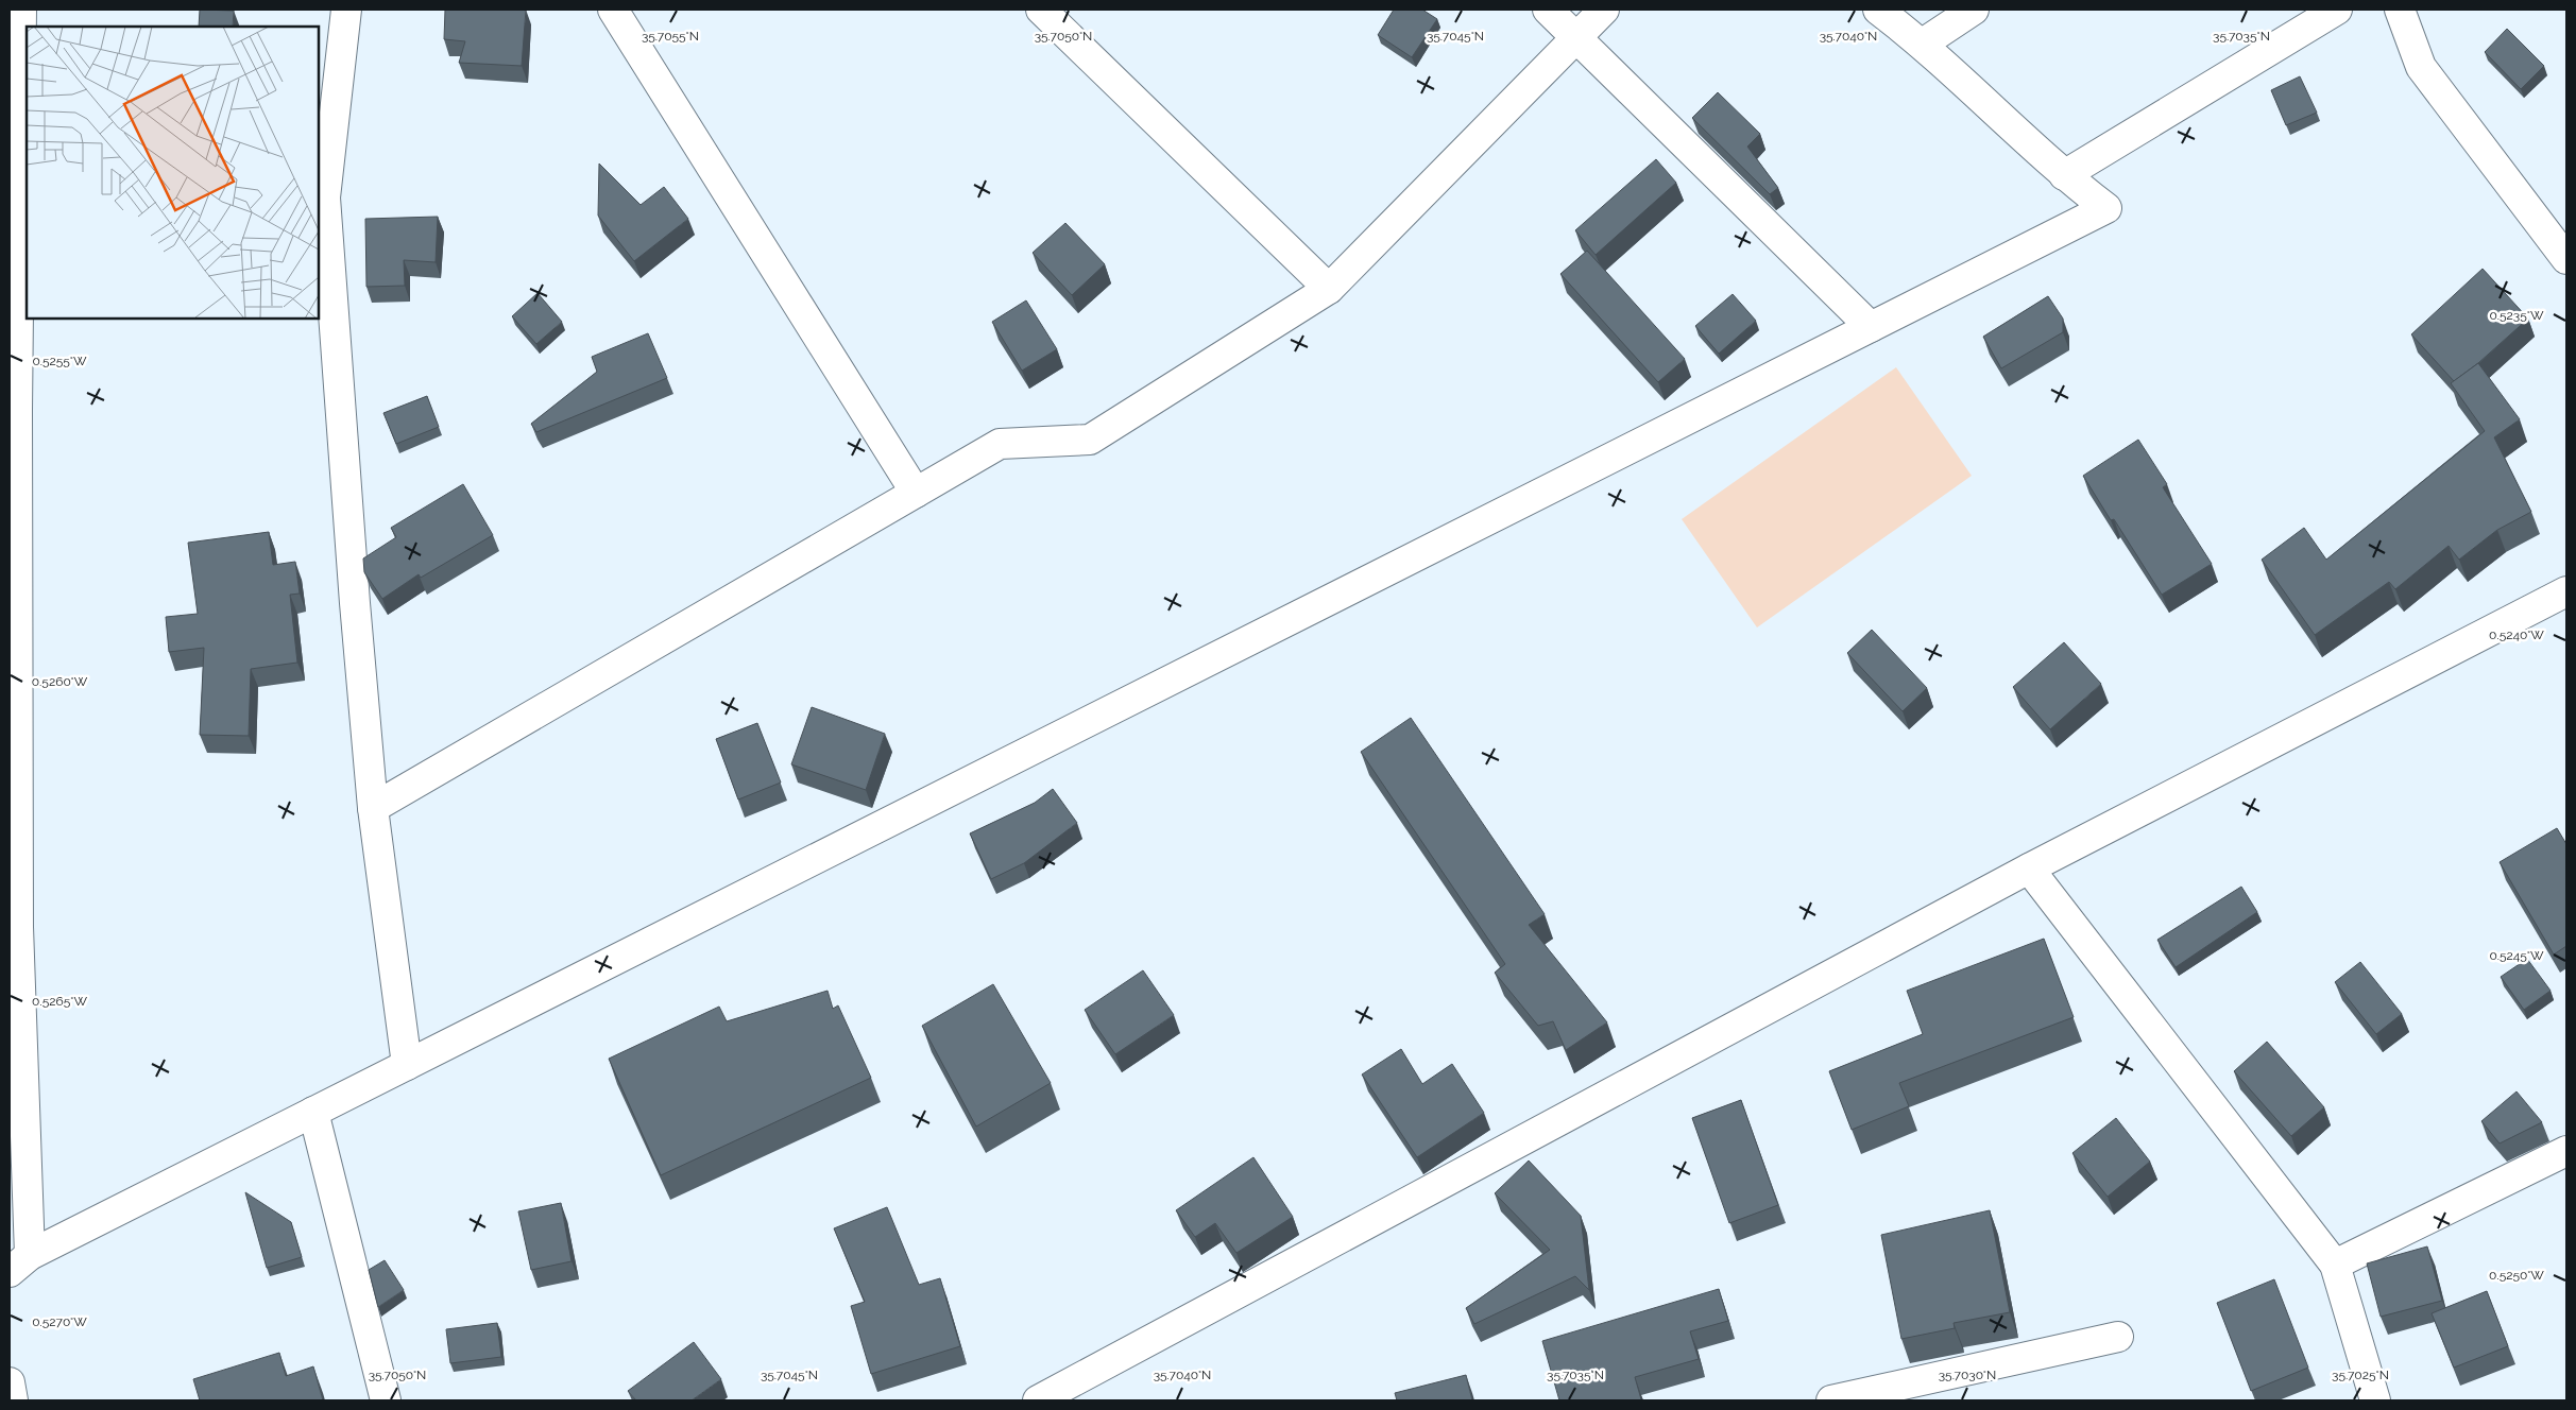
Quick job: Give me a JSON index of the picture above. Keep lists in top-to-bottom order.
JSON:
{
  "coordinates": [
    "35.7055°N",
    "35.7050°N",
    "35.7045°N",
    "35.7040°N",
    "35.7035°N",
    "0.5235°W",
    "0.5255°W",
    "0.5240°W",
    "0.5260°W",
    "0.5245°W",
    "0.5265°W",
    "0.5250°W",
    "0.5270°W",
    "35.7030°N",
    "35.7025°N"
  ]
}
